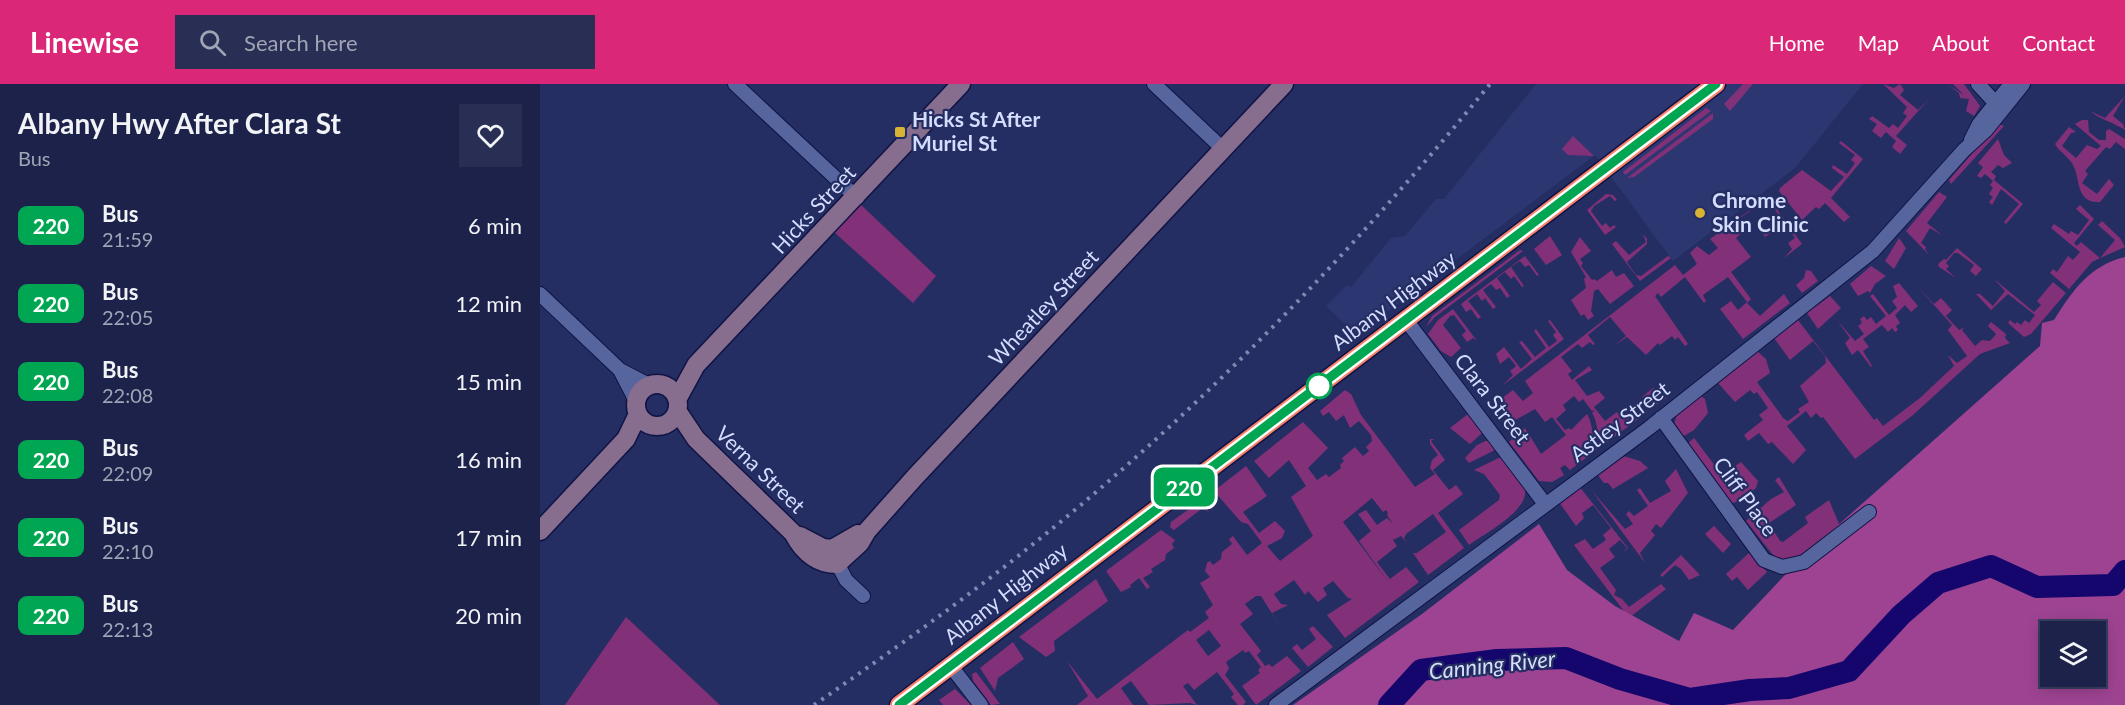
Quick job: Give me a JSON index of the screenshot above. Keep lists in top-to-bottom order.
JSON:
{
  "streets": {
    "highway": ["Albany Highway"],
    "street": [
      "Hicks Street",
      "Wheatley Street",
      "Clara Street",
      "Astley Street",
      "Verna Street",
      "Cliff Place"
    ]
  },
  "crossings": [
    ["Hicks Street", "Verna Street"],
    ["Albany Highway", "Clara Street"],
    ["Wheatley Street", "Verna Street"],
    ["Clara Street", "Astley Street"],
    ["Astley Street", "Cliff Place"]
  ],
  "water": ["Canning River"],
  "places": {
    "transit": ["Hicks St After Muriel St"],
    "other": ["Chrome Skin Clinic"]
  },
  "lines": ["bus line 220"],
  "page": {
    "header": "Linewise",
    "search": "Search here",
    "nav": [
      "Home",
      "Map",
      "About",
      "Contact"
    ],
    "heading": ["Albany Hwy After Clara St", "Bus"],
    "on_map": "220",
    "list": [
      {
        "mark": "220",
        "name": "Bus",
        "note": "21:59",
        "value": "6 min"
      },
      {
        "mark": "220",
        "name": "Bus",
        "note": "22:05",
        "value": "12 min"
      },
      {
        "mark": "220",
        "name": "Bus",
        "note": "22:08",
        "value": "15 min"
      },
      {
        "mark": "220",
        "name": "Bus",
        "note": "22:09",
        "value": "16 min"
      },
      {
        "mark": "220",
        "name": "Bus",
        "note": "22:10",
        "value": "17 min"
      },
      {
        "mark": "220",
        "name": "Bus",
        "note": "22:13",
        "value": "20 min"
      }
    ]
  }
}
